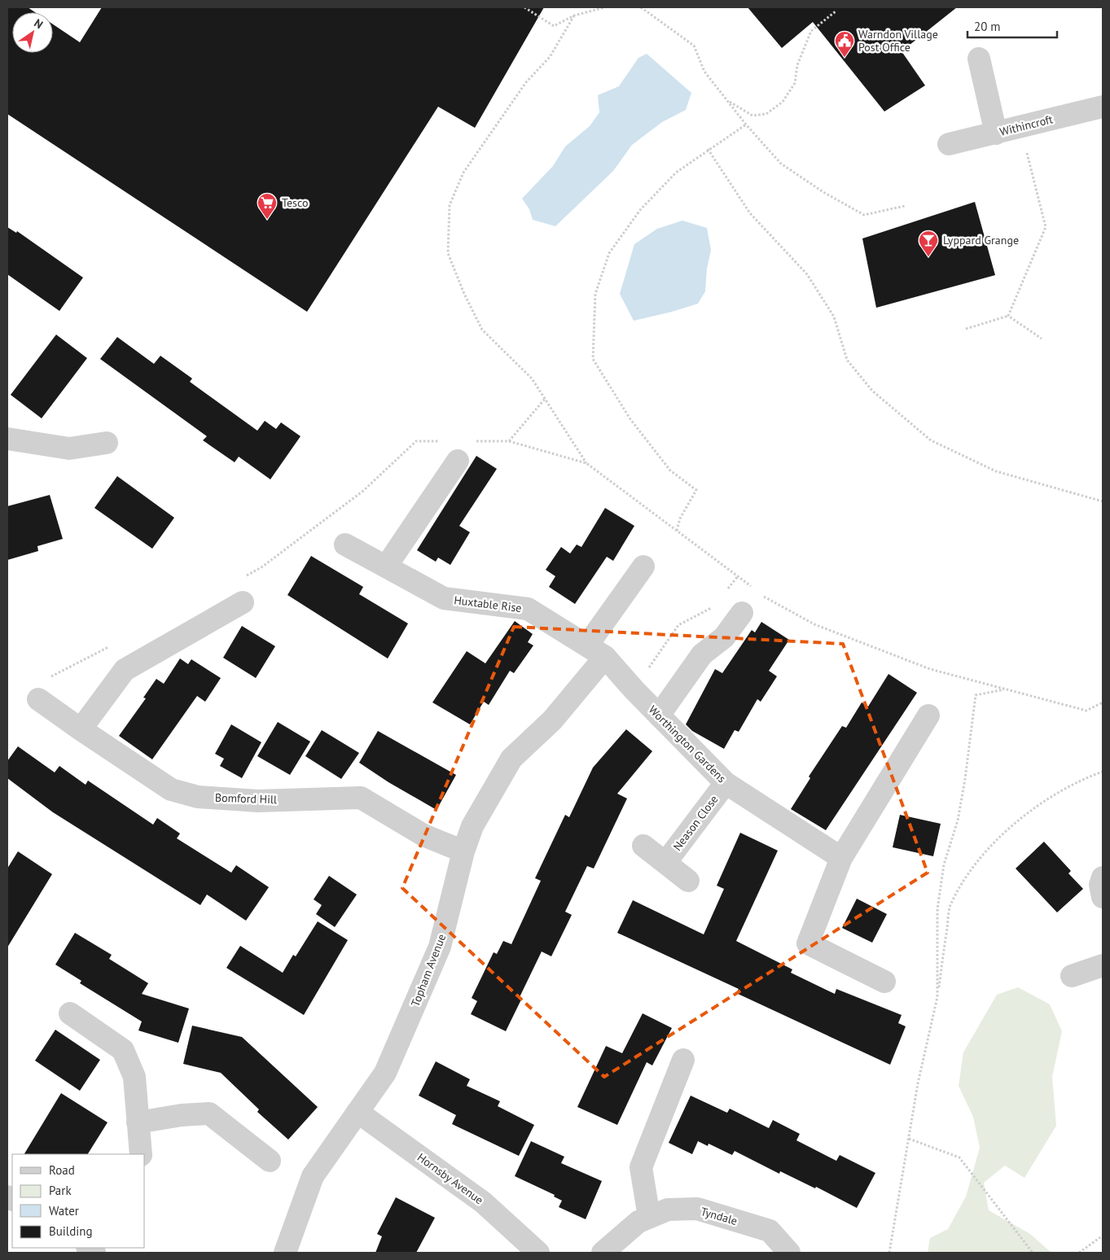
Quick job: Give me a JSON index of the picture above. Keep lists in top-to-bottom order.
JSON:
{
  "streets": {
    "street": [
      "Withincroft",
      "Huxtable Rise",
      "Worthington Gardens",
      "Bomford Hill",
      "Neason Close",
      "Topham Avenue",
      "Hornsby Avenue",
      "Tyndale"
    ]
  },
  "crossings": [
    ["Huxtable Rise", "Worthington Gardens"],
    ["Huxtable Rise", "Topham Avenue"],
    ["Worthington Gardens", "Neason Close"],
    ["Worthington Gardens", "Topham Avenue"],
    ["Bomford Hill", "Topham Avenue"],
    ["Topham Avenue", "Hornsby Avenue"]
  ],
  "places": {
    "public building": ["Warndon Village Post Office"],
    "supermarket": ["Tesco"],
    "bar": ["Lyppard Grange"]
  },
  "legend": [
    "Road",
    "Park",
    "Water",
    "Building"
  ],
  "scale_bar": "20 m",
  "north": "top right"
}
